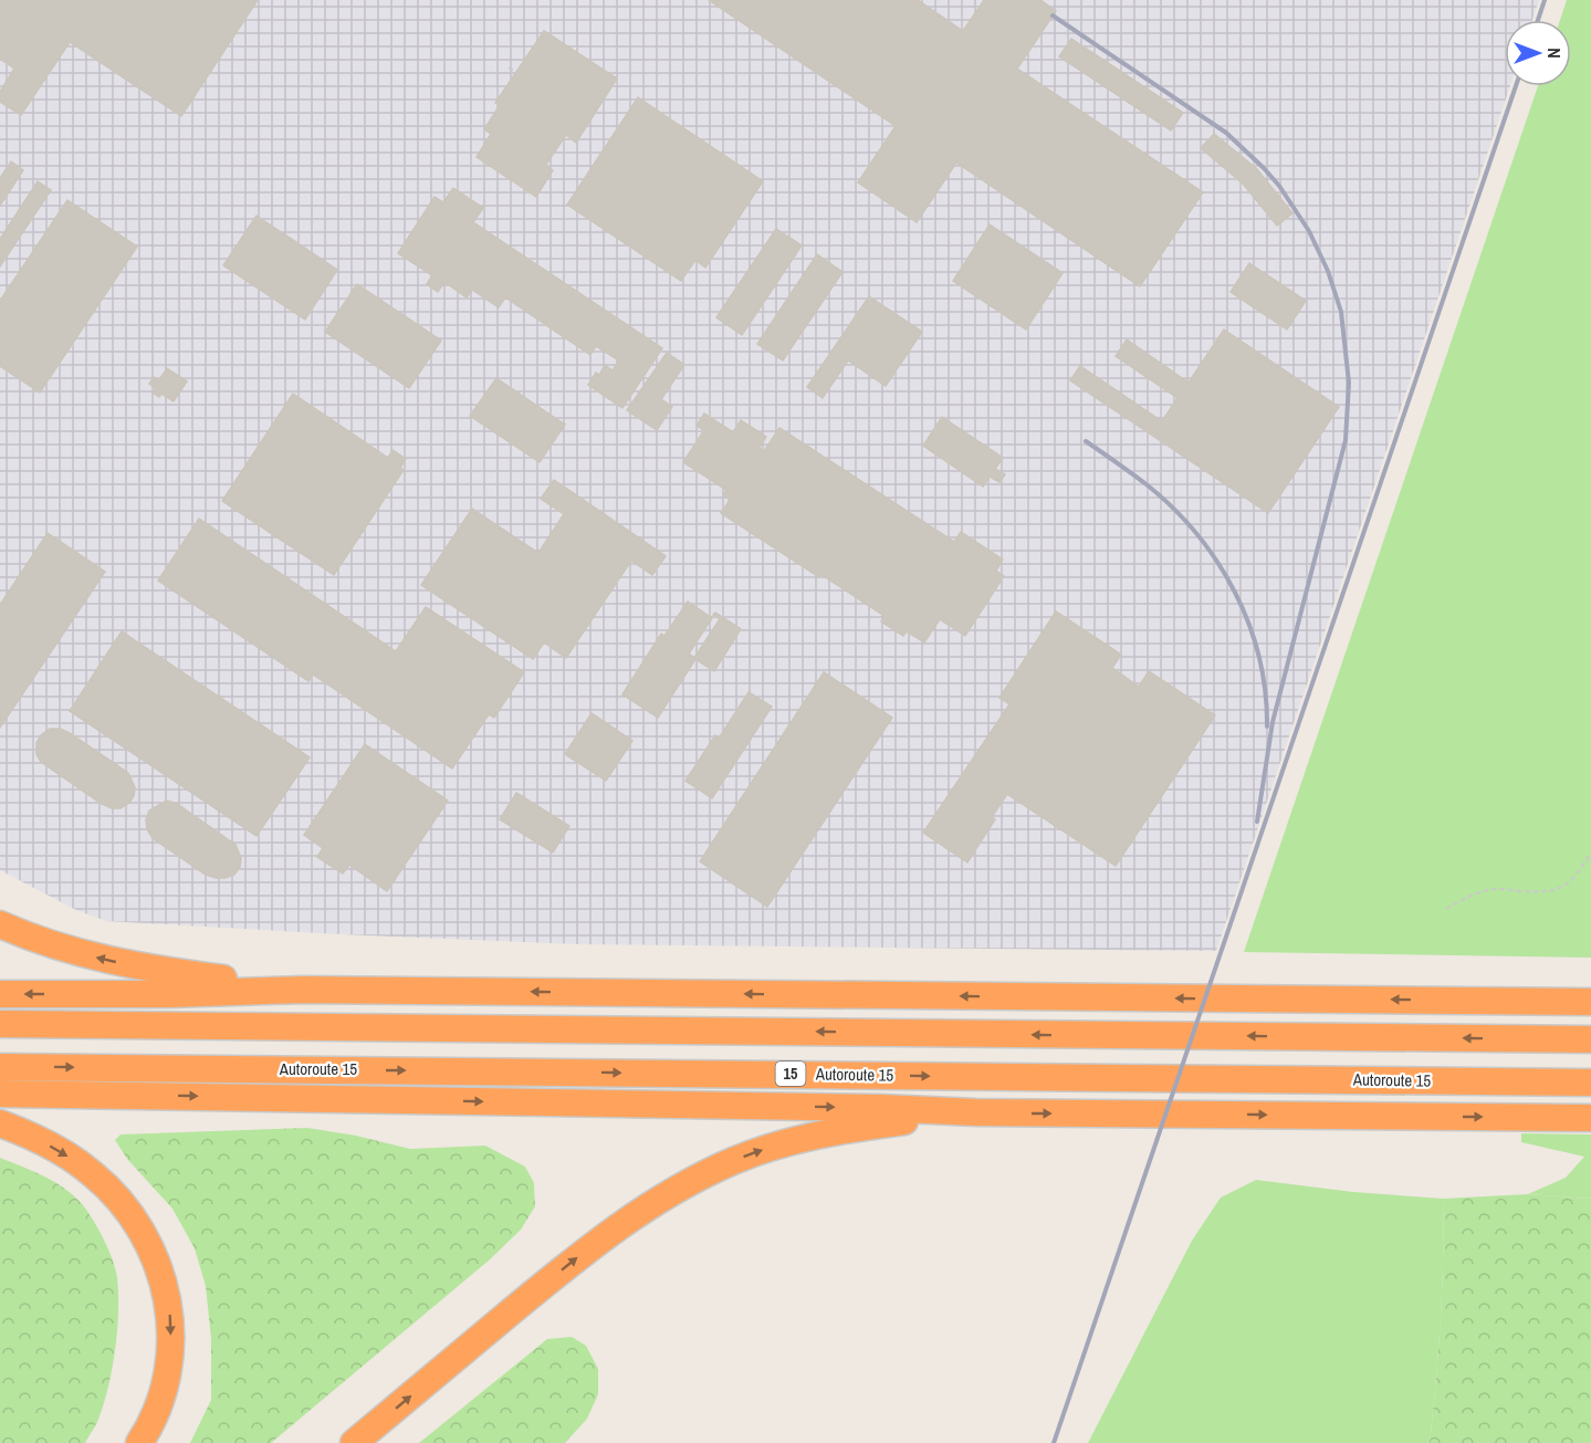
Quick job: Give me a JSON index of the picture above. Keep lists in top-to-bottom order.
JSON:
{
  "streets": {
    "highway": ["Autoroute 15", "15"]
  },
  "north": "right"
}
